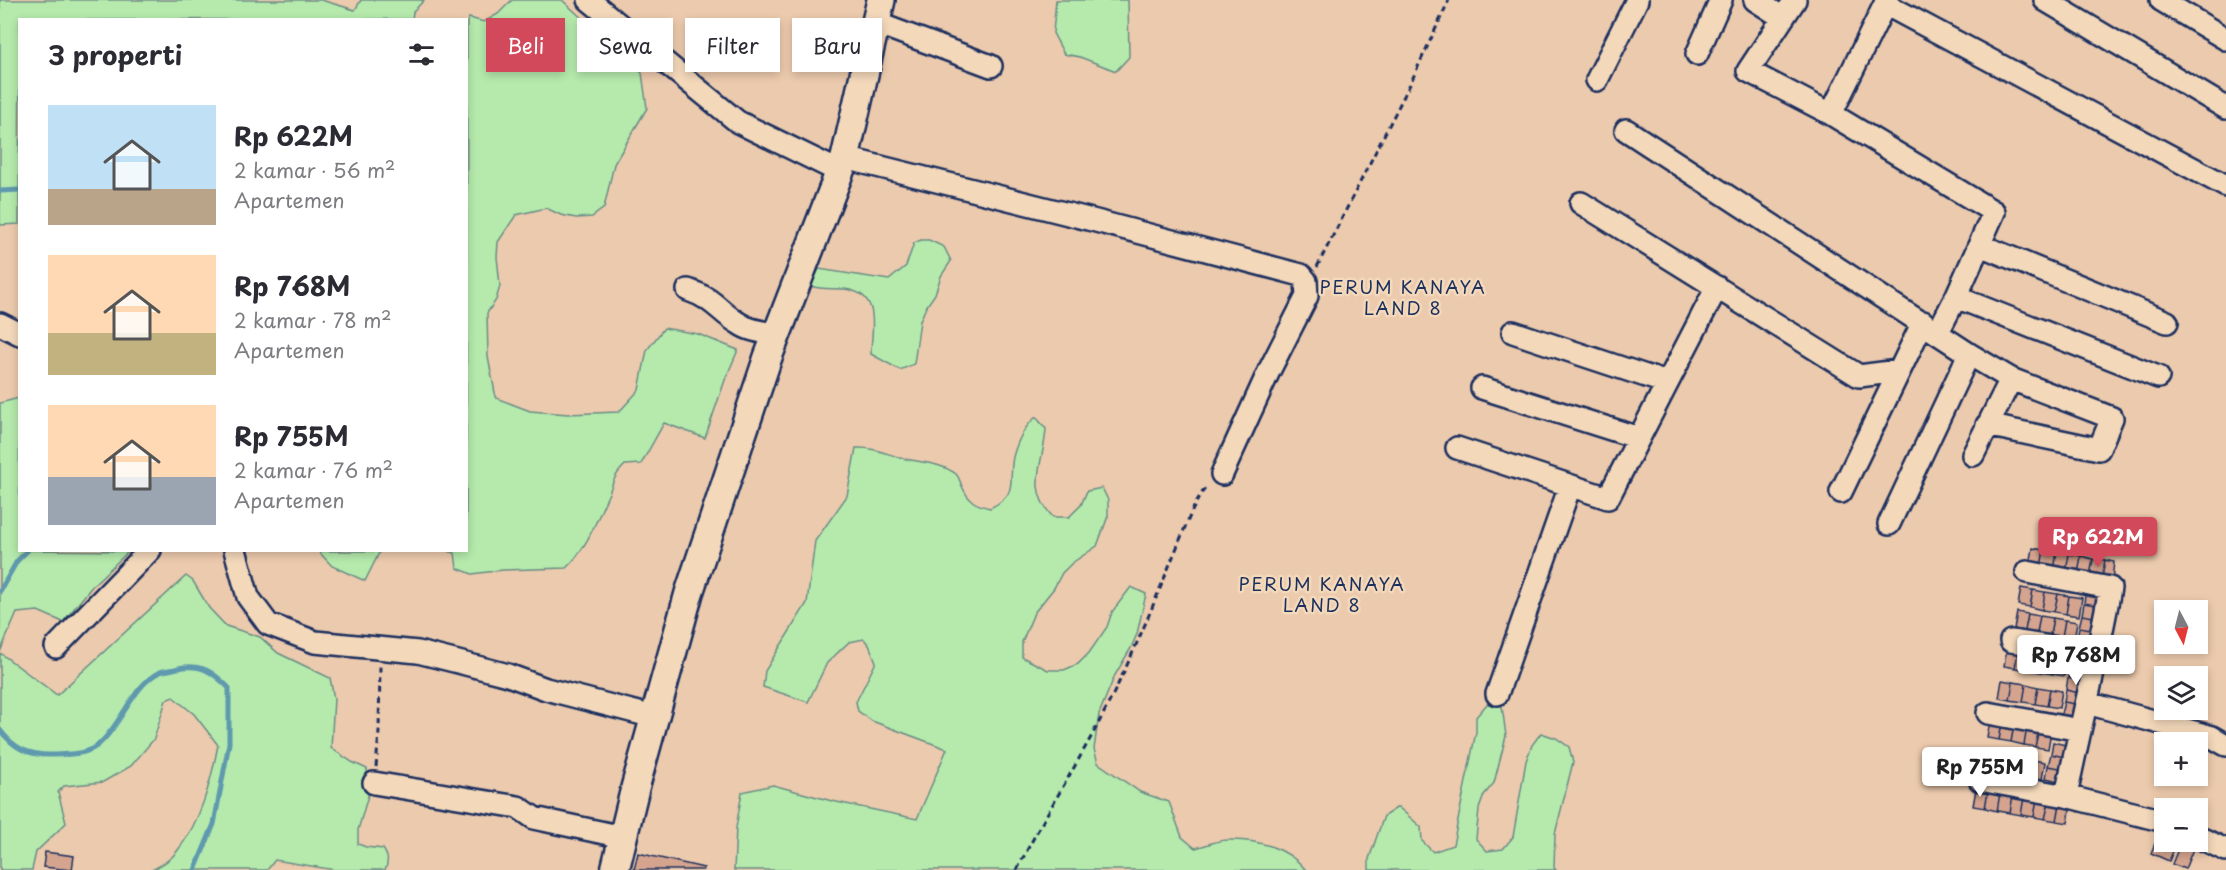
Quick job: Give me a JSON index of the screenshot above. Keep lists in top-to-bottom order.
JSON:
{
  "districts": ["PERUM KANAYA LAND 8", "PERUM KANAYA LAND 8"],
  "north": "bottom",
  "page": {
    "chip": [
      "Beli",
      "Sewa",
      "Filter",
      "Baru"
    ],
    "heading": "3 properti",
    "list": [
      {
        "name": "Rp 622M",
        "note": "2 kamar · 56 m² · Apartemen"
      },
      {
        "name": "Rp 768M",
        "note": "2 kamar · 78 m² · Apartemen"
      },
      {
        "name": "Rp 755M",
        "note": "2 kamar · 76 m² · Apartemen"
      }
    ],
    "price": ["Rp 622M", "Rp 768M", "Rp 755M"],
    "map_buttons": ["+", "−"]
  }
}
